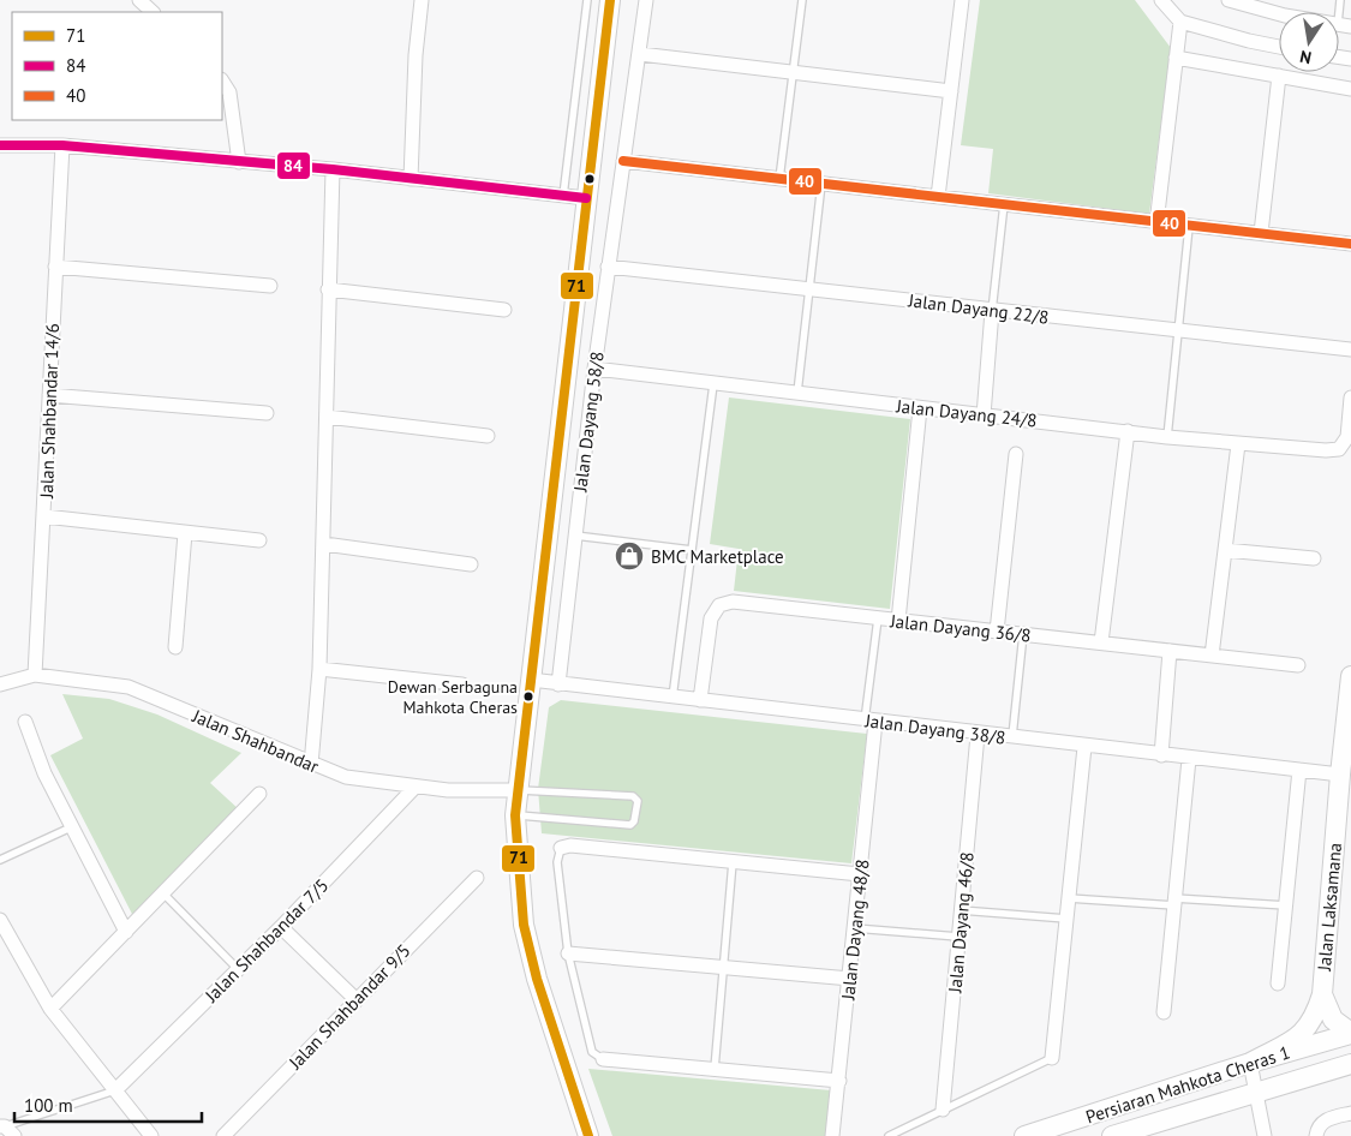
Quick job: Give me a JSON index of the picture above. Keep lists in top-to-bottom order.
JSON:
{
  "streets": {
    "street": [
      "Jalan Dayang 22/8",
      "Jalan Shahbandar 14/6",
      "Jalan Dayang 24/8",
      "Jalan Dayang 58/8",
      "Jalan Dayang 36/8",
      "Jalan Dayang 38/8",
      "Jalan Shahbandar",
      "Jalan Laksamana",
      "Jalan Dayang 46/8",
      "Jalan Dayang 48/8",
      "Jalan Shahbandar 7/5",
      "Jalan Shahbandar 9/5",
      "Persiaran Mahkota Cheras 1"
    ]
  },
  "crossings": [
    ["Jalan Dayang 22/8", "Jalan Dayang 58/8"],
    ["Jalan Shahbandar 14/6", "Jalan Shahbandar"],
    ["Jalan Dayang 24/8", "Jalan Dayang 58/8"],
    ["Jalan Dayang 58/8", "Jalan Dayang 38/8"],
    ["Jalan Dayang 36/8", "Jalan Dayang 38/8"],
    ["Jalan Dayang 38/8", "Jalan Laksamana"],
    ["Jalan Dayang 38/8", "Jalan Dayang 46/8"],
    ["Jalan Dayang 38/8", "Jalan Dayang 48/8"],
    ["Jalan Shahbandar", "Jalan Shahbandar 7/5"],
    ["Jalan Laksamana", "Persiaran Mahkota Cheras 1"]
  ],
  "places": {
    "shop": ["BMC Marketplace"],
    "other": ["Dewan Serbaguna Mahkota Cheras"]
  },
  "lines": ["transit line 71", "transit line 84", "transit line 40"],
  "legend": ["71", "84", "40"],
  "scale_bar": "100 m",
  "north": "bottom"
}
